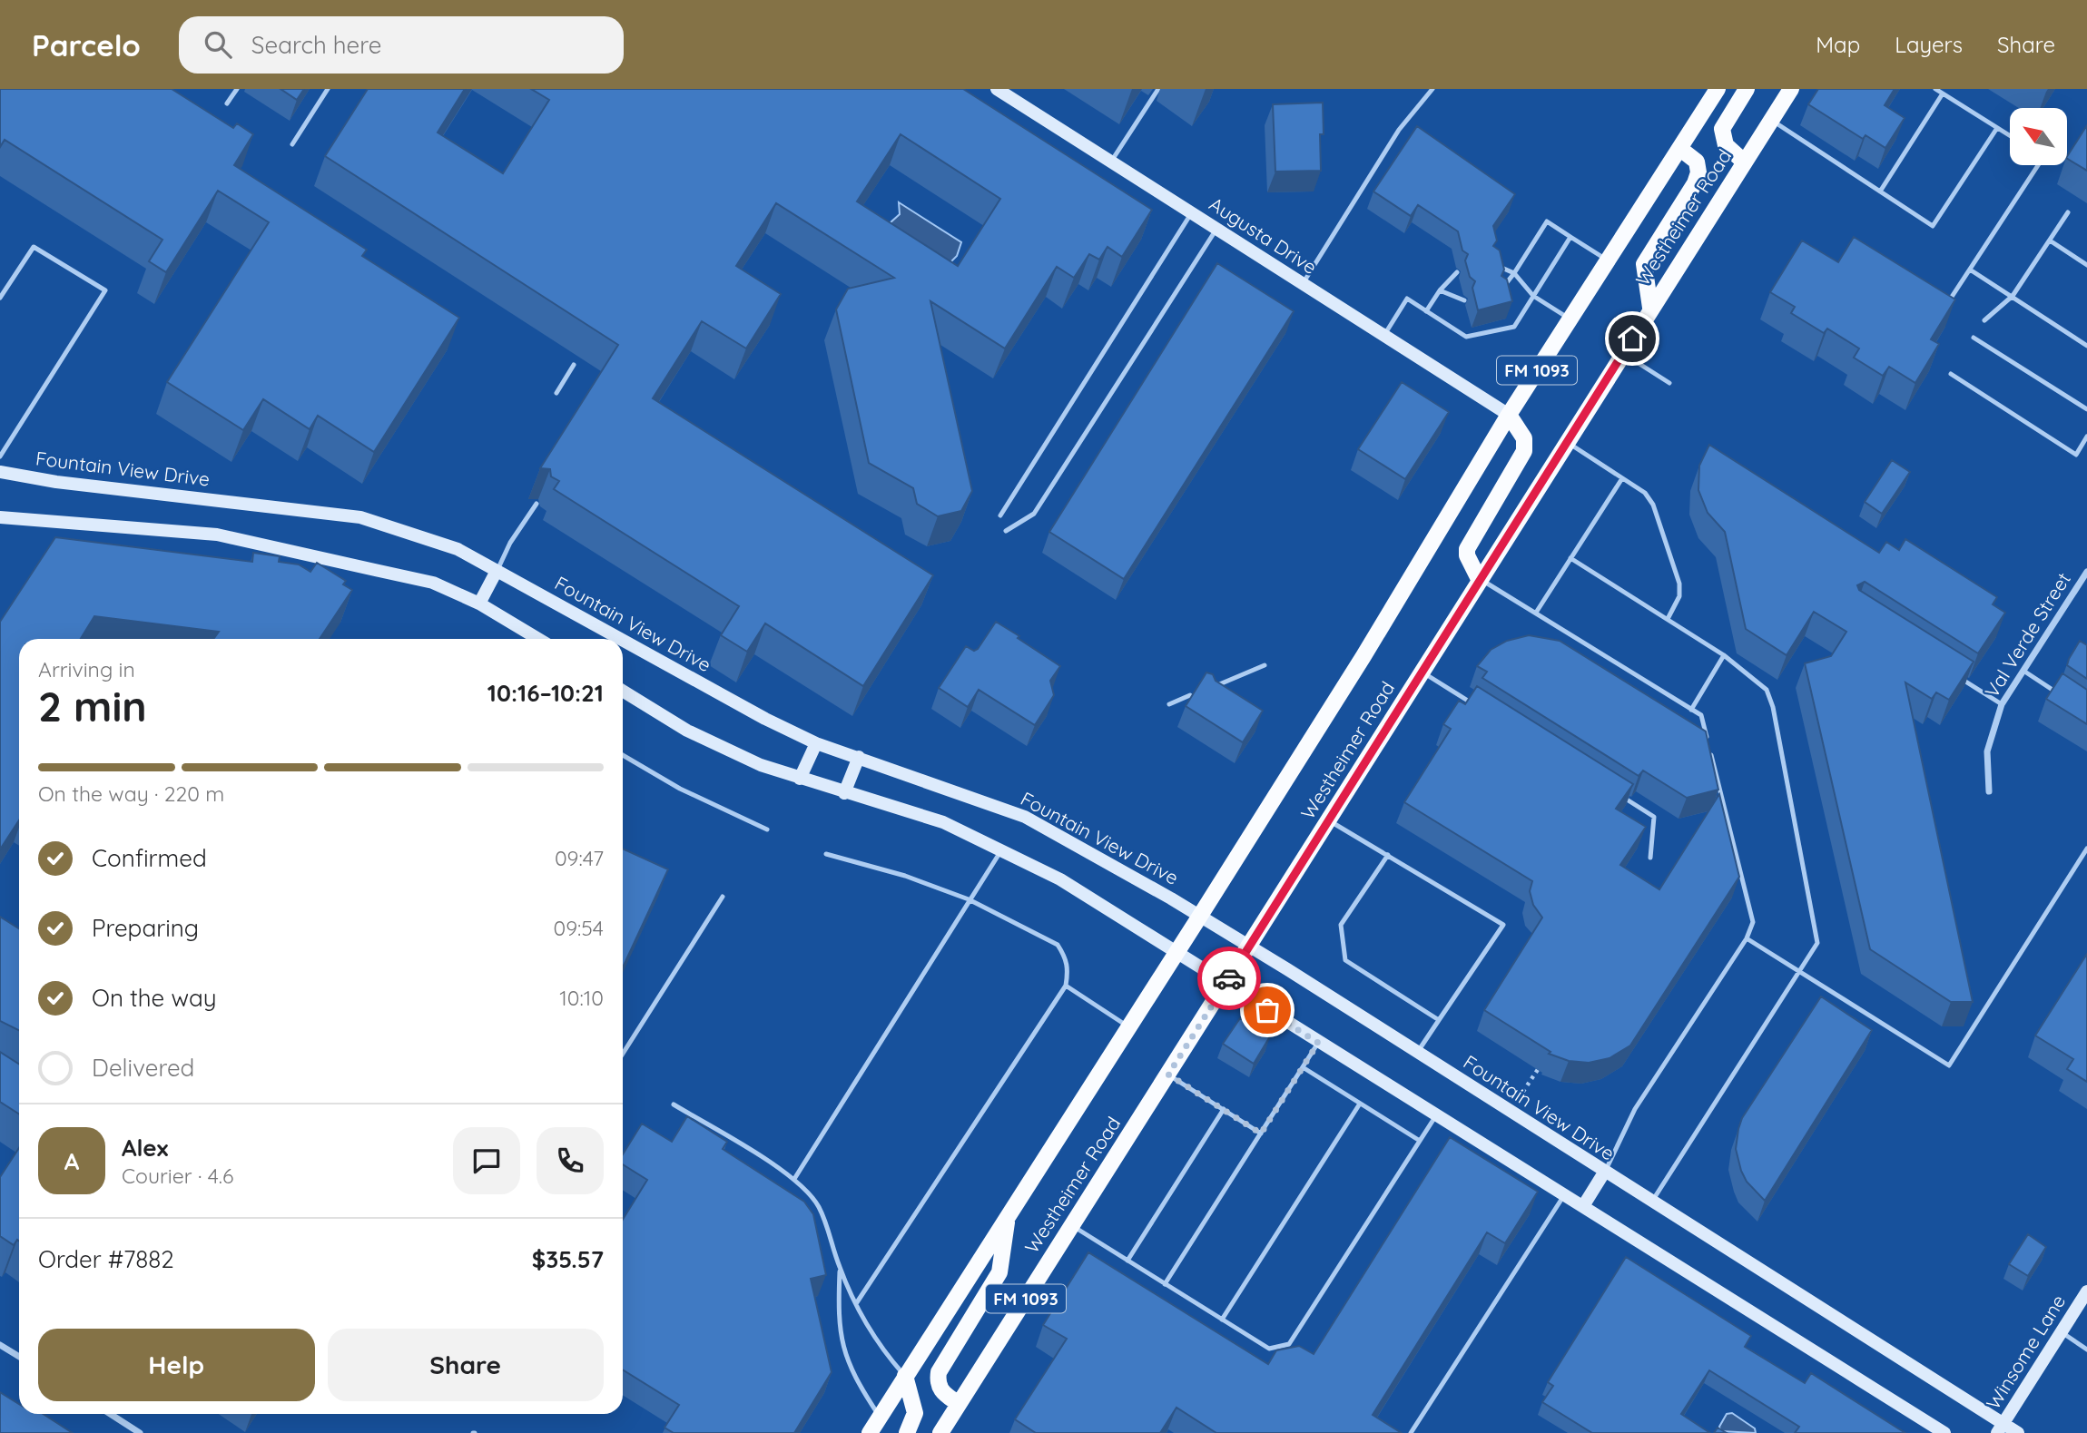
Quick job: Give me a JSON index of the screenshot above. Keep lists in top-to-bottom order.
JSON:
{
  "streets": {
    "main road": [
      "Westheimer Road",
      "Augusta Drive",
      "FM 1093",
      "Fountain View Drive",
      "Winsome Lane"
    ],
    "street": ["Val Verde Street"]
  },
  "crossings": [
    ["Westheimer Road", "Augusta Drive"],
    ["Westheimer Road", "Fountain View Drive"],
    ["Fountain View Drive", "Winsome Lane"]
  ],
  "north": "top left",
  "page": {
    "header": "Parcelo",
    "search": "Search here",
    "nav": ["Map", "Layers", "Share"],
    "heading": ["2 min", "Arriving in", "10:16–10:21"],
    "panel": [
      "Alex",
      "Courier · 4.6",
      "Order #7882",
      "$35.57"
    ],
    "bar": "On the way · 220 m",
    "list": [
      ["Confirmed", "09:47"],
      ["Preparing", "09:54"],
      ["On the way", "10:10"],
      "Delivered"
    ],
    "round": "A",
    "buttons": ["Help", "Share"]
  }
}
